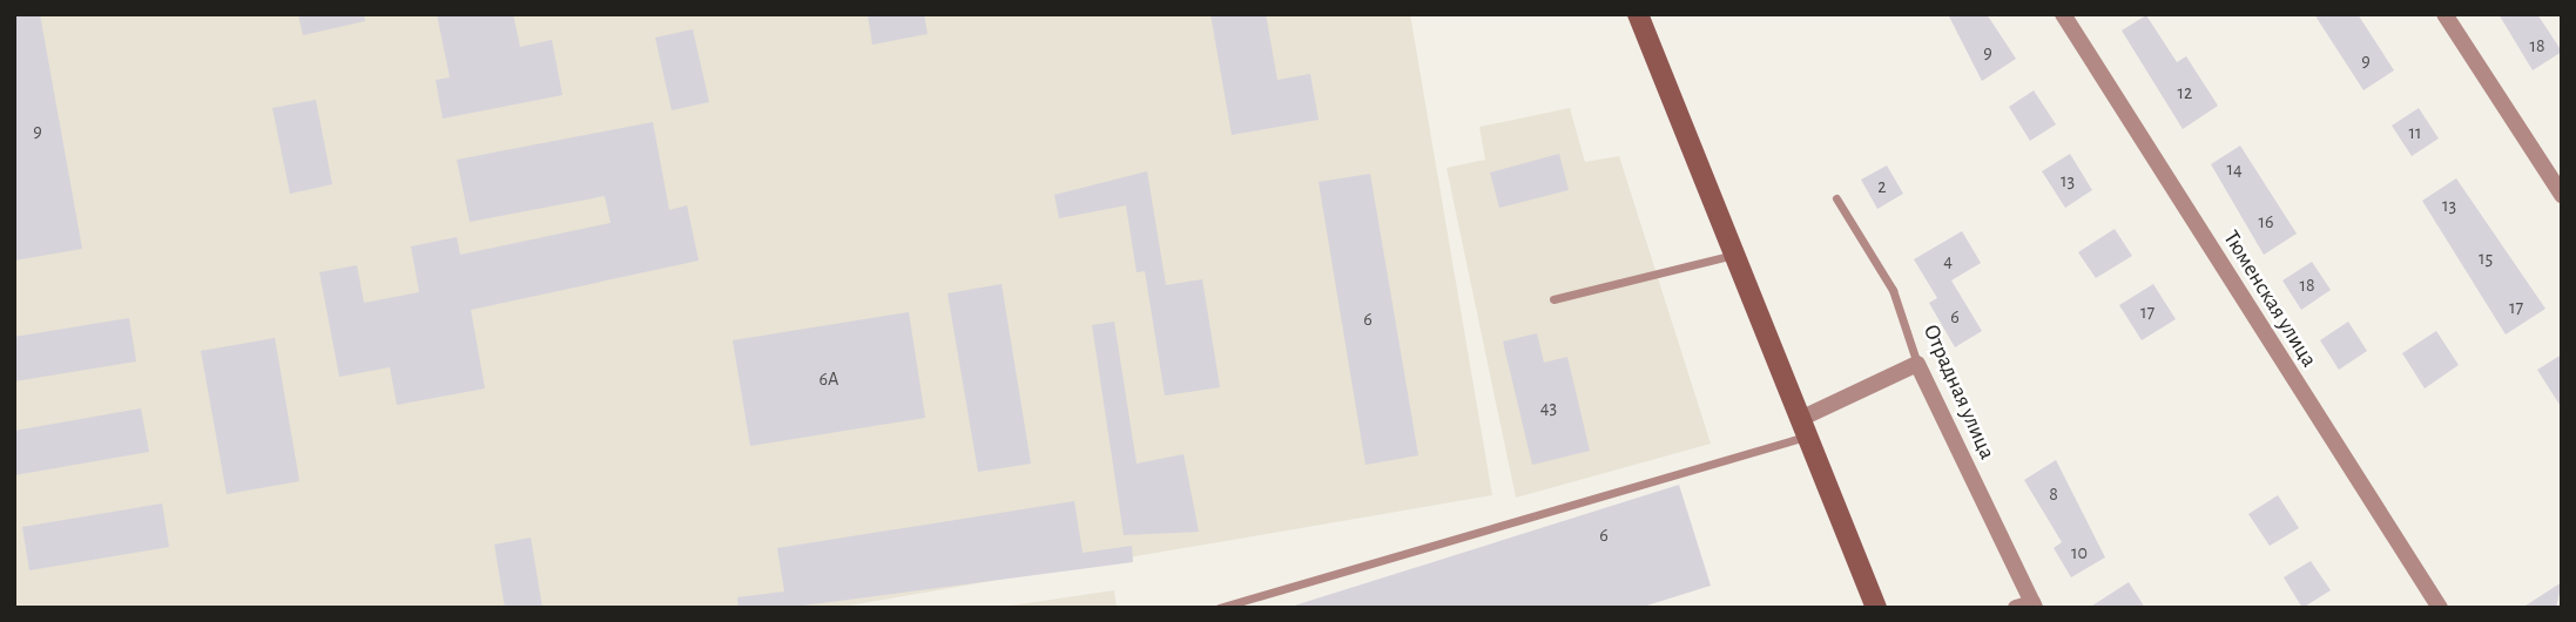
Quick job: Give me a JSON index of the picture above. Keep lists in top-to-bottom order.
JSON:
{
  "streets": {
    "street": ["Тюменская улица", "Отрадная улица"]
  },
  "house_numbers": [
    "18",
    "9",
    "9",
    "12",
    "9",
    "11",
    "14",
    "13",
    "2",
    "13",
    "16",
    "15",
    "4",
    "18",
    "17",
    "17",
    "6",
    "6",
    "6А",
    "43",
    "8",
    "6",
    "10"
  ]
}
